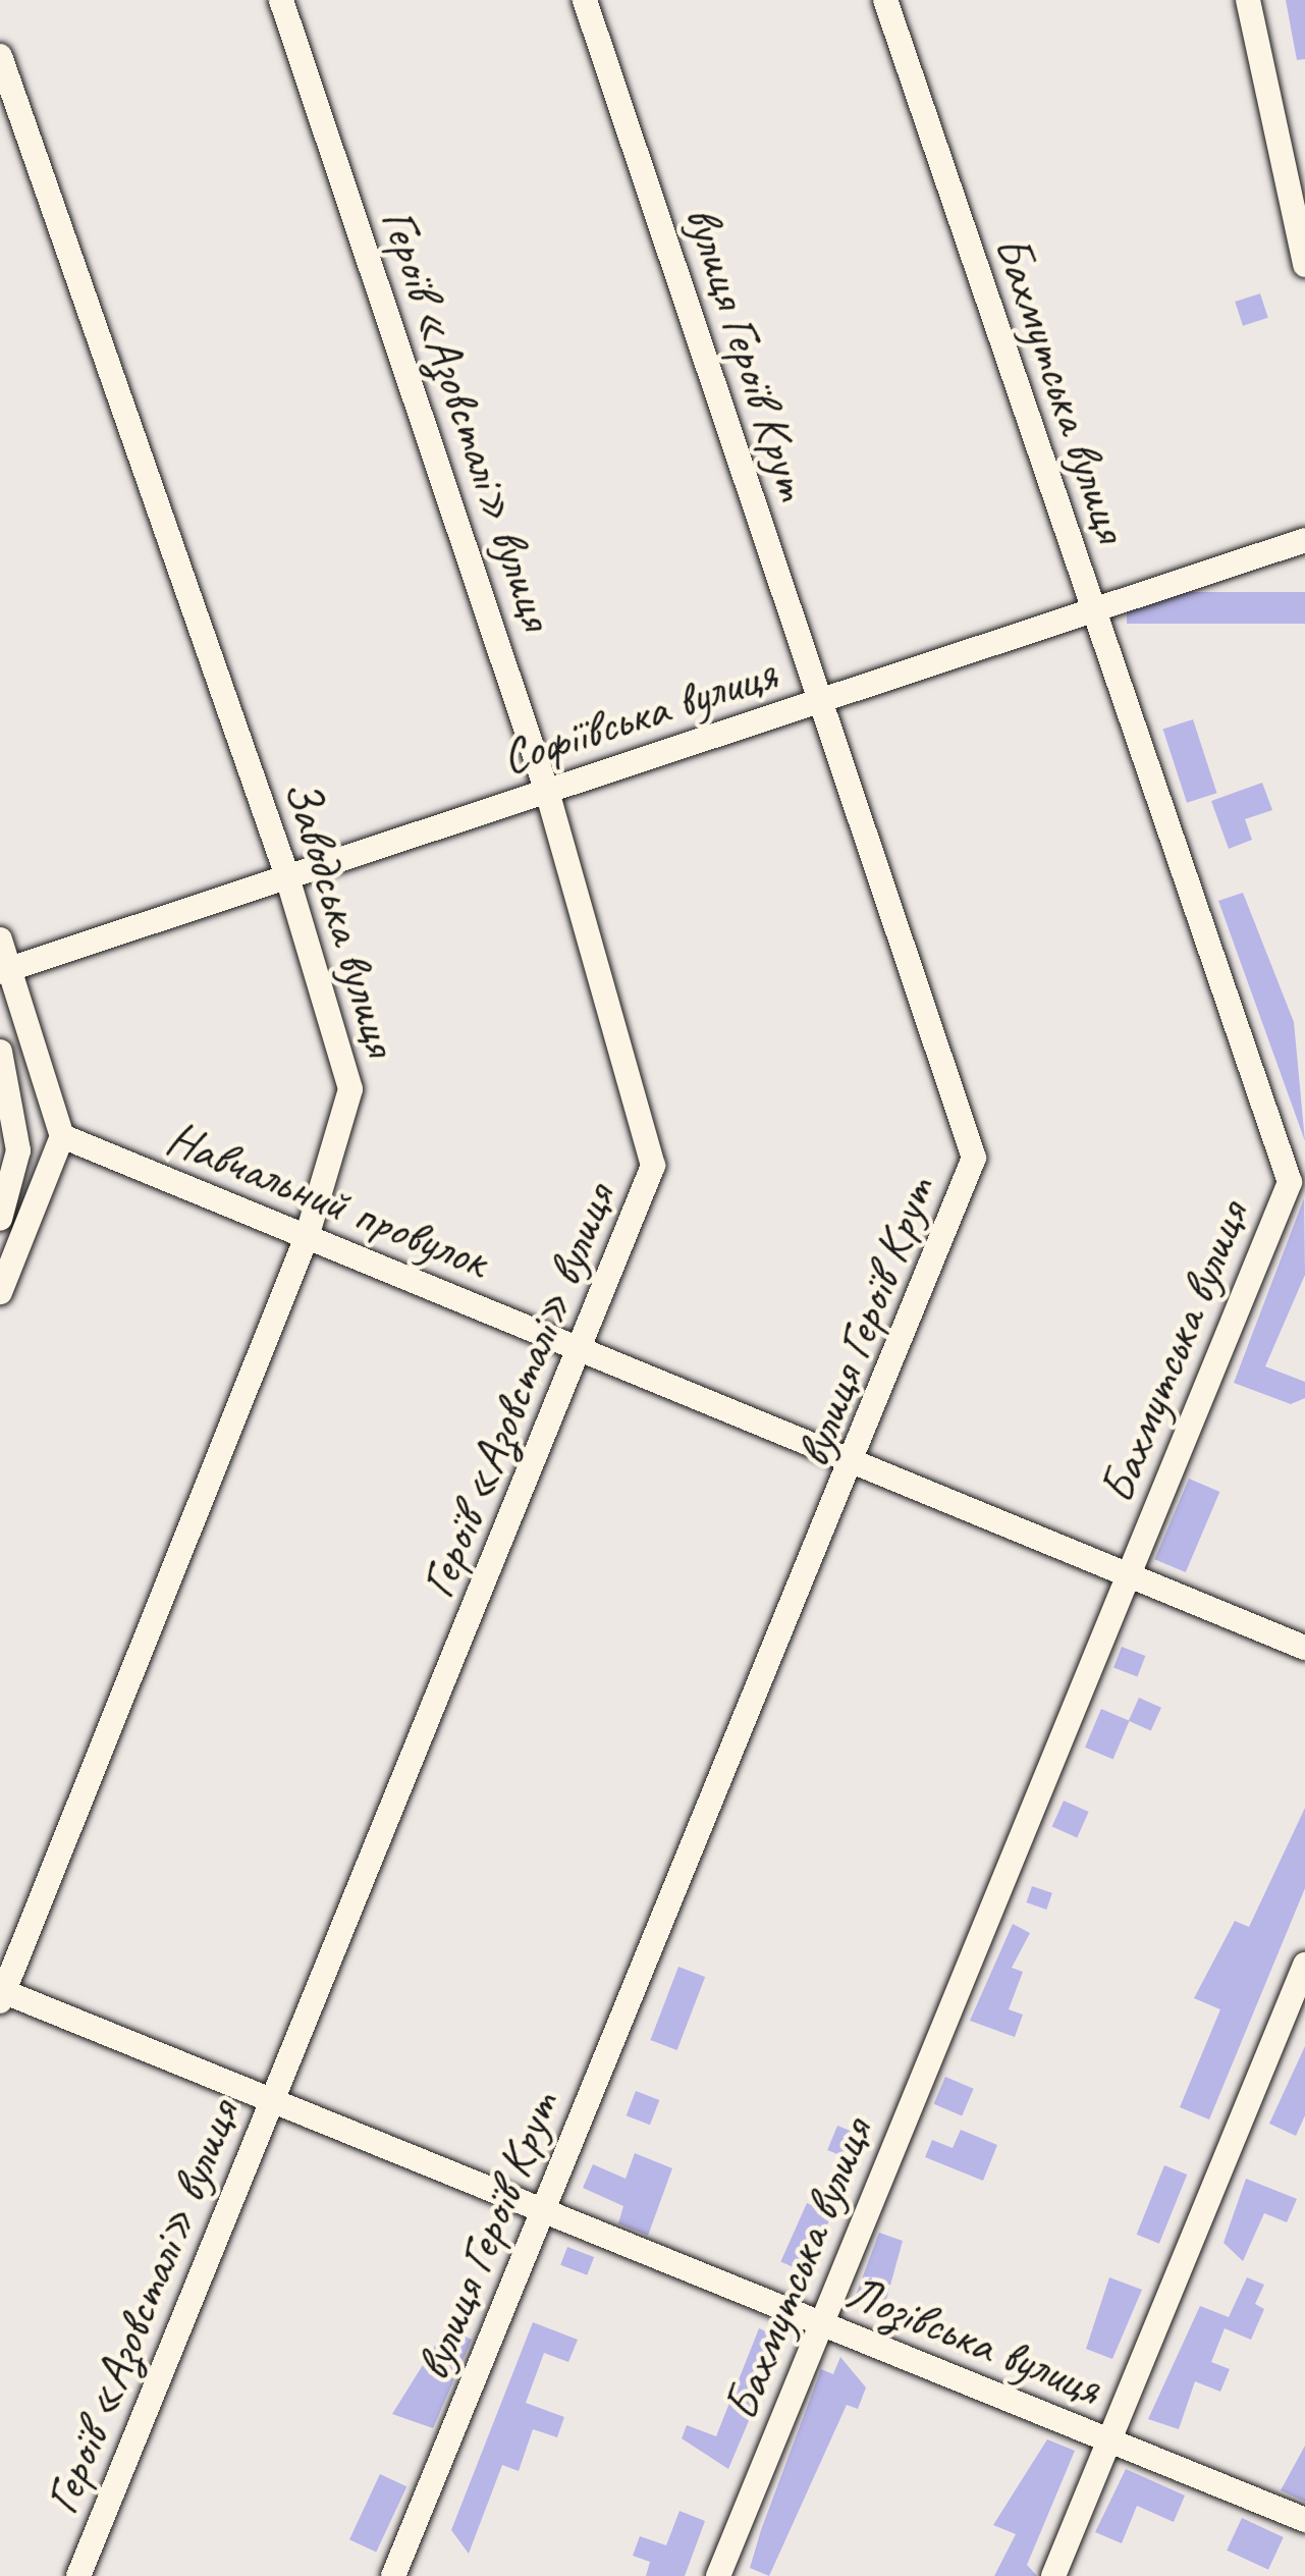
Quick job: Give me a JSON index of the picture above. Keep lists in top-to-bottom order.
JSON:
{
  "streets": {
    "street": [
      "вулиця Героїв Крут",
      "Бахмутська вулиця",
      "Героїв «Азовсталі» вулиця",
      "Софіївська вулиця",
      "Заводська вулиця",
      "Навчальний провулок",
      "Лозівська вулиця"
    ]
  },
  "crossings": [
    ["вулиця Героїв Крут", "Софіївська вулиця"],
    ["вулиця Героїв Крут", "Навчальний провулок"],
    ["вулиця Героїв Крут", "Лозівська вулиця"],
    ["Бахмутська вулиця", "Софіївська вулиця"],
    ["Бахмутська вулиця", "Навчальний провулок"],
    ["Бахмутська вулиця", "Лозівська вулиця"],
    ["Героїв «Азовсталі» вулиця", "Софіївська вулиця"],
    ["Героїв «Азовсталі» вулиця", "Навчальний провулок"],
    ["Героїв «Азовсталі» вулиця", "Лозівська вулиця"],
    ["Софіївська вулиця", "Заводська вулиця"],
    ["Заводська вулиця", "Навчальний провулок"],
    ["Заводська вулиця", "Лозівська вулиця"]
  ]
}
